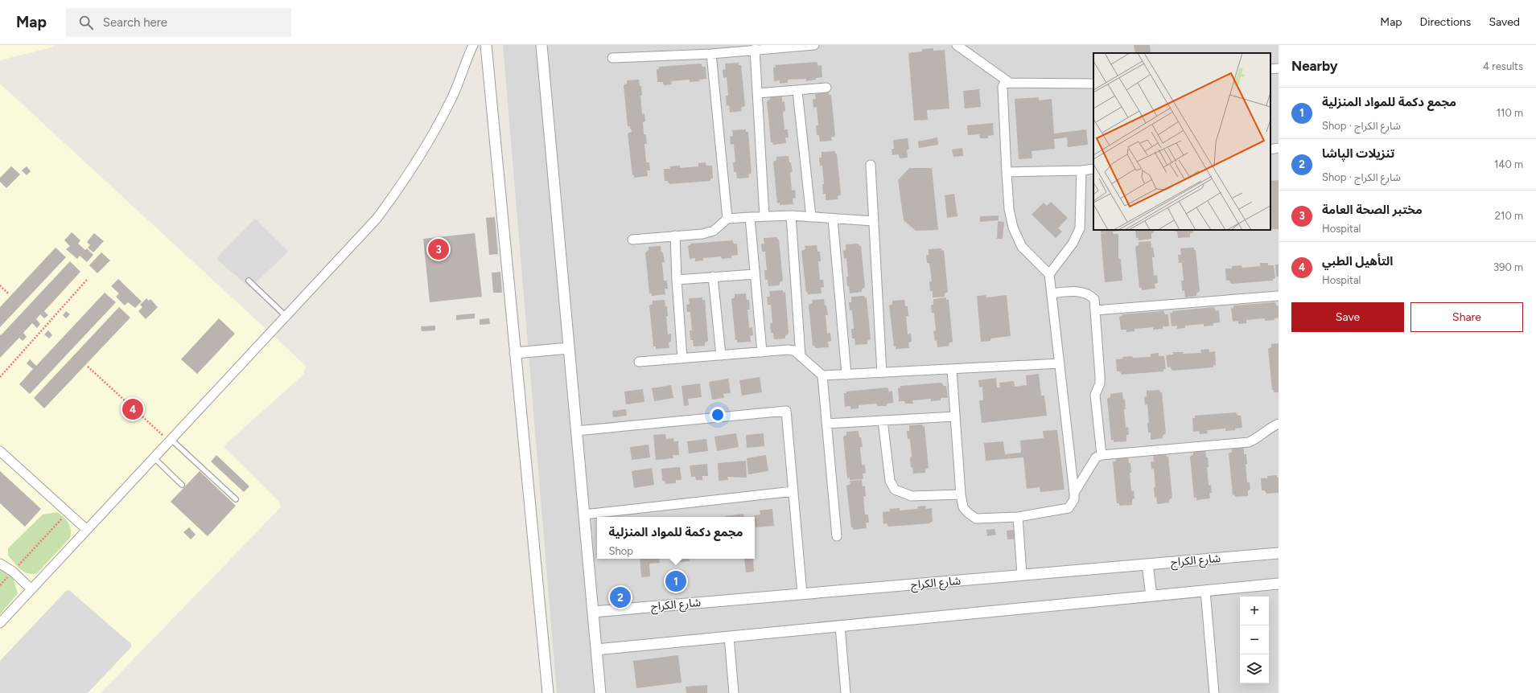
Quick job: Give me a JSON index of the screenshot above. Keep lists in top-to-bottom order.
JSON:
{
  "streets": {
    "street": ["شارع الكراج"]
  },
  "page": {
    "header": "Map",
    "search": "Search here",
    "nav": ["Map", "Directions", "Saved"],
    "heading": ["Nearby", "4 results"],
    "list": [
      {
        "mark": "1",
        "name": "مجمع دكمة للمواد المنزلية",
        "note": "Shop · شارع الكراج",
        "value": "110 m"
      },
      {
        "mark": "2",
        "name": "تنزيلات الپاشا",
        "note": "Shop · شارع الكراج",
        "value": "140 m"
      },
      {
        "mark": "3",
        "name": "مختبر الصحة العامة",
        "note": "Hospital",
        "value": "210 m"
      },
      {
        "mark": "4",
        "name": "التأهيل الطبي",
        "note": "Hospital",
        "value": "390 m"
      }
    ],
    "pins": [
      "3",
      "4",
      "1",
      "2"
    ],
    "buttons": ["Save", "Share"],
    "popup": ["مجمع دكمة للمواد المنزلية", "Shop"],
    "map_buttons": ["+", "−"]
  }
}
